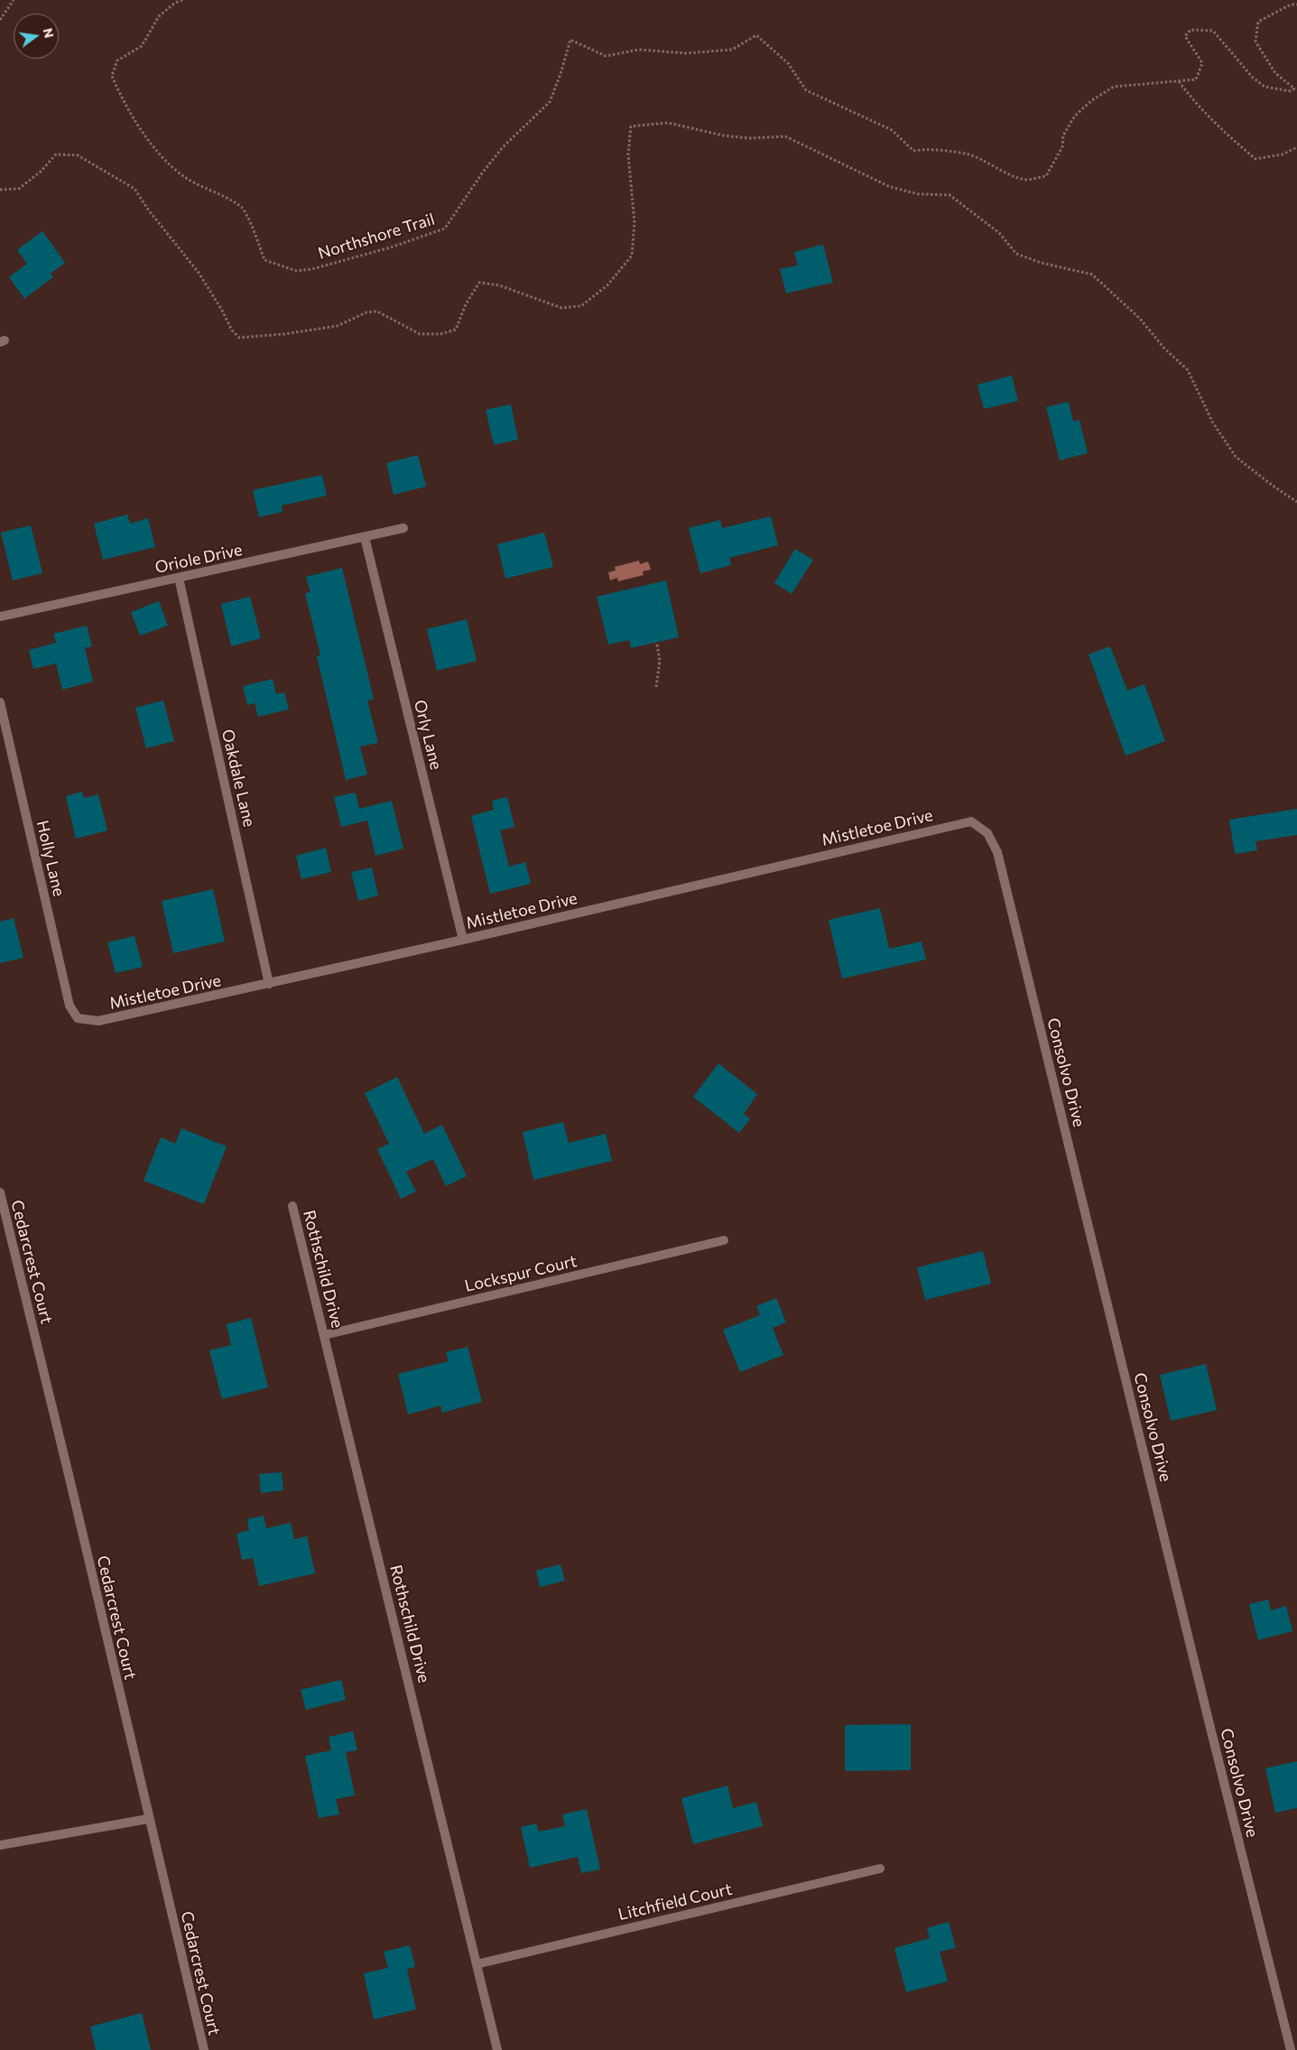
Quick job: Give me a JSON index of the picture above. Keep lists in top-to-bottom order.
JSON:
{
  "streets": {
    "street": [
      "Oriole Drive",
      "Orly Lane",
      "Oakdale Lane",
      "Mistletoe Drive",
      "Holly Lane",
      "Consolvo Drive",
      "Cedarcrest Court",
      "Rothschild Drive",
      "Lockspur Court",
      "Litchfield Court"
    ],
    "path": ["Northshore Trail"]
  },
  "crossings": [
    ["Oriole Drive", "Orly Lane"],
    ["Oriole Drive", "Oakdale Lane"],
    ["Orly Lane", "Mistletoe Drive"],
    ["Oakdale Lane", "Mistletoe Drive"],
    ["Mistletoe Drive", "Holly Lane"],
    ["Mistletoe Drive", "Consolvo Drive"],
    ["Rothschild Drive", "Lockspur Court"],
    ["Rothschild Drive", "Litchfield Court"]
  ],
  "north": "right"
}
